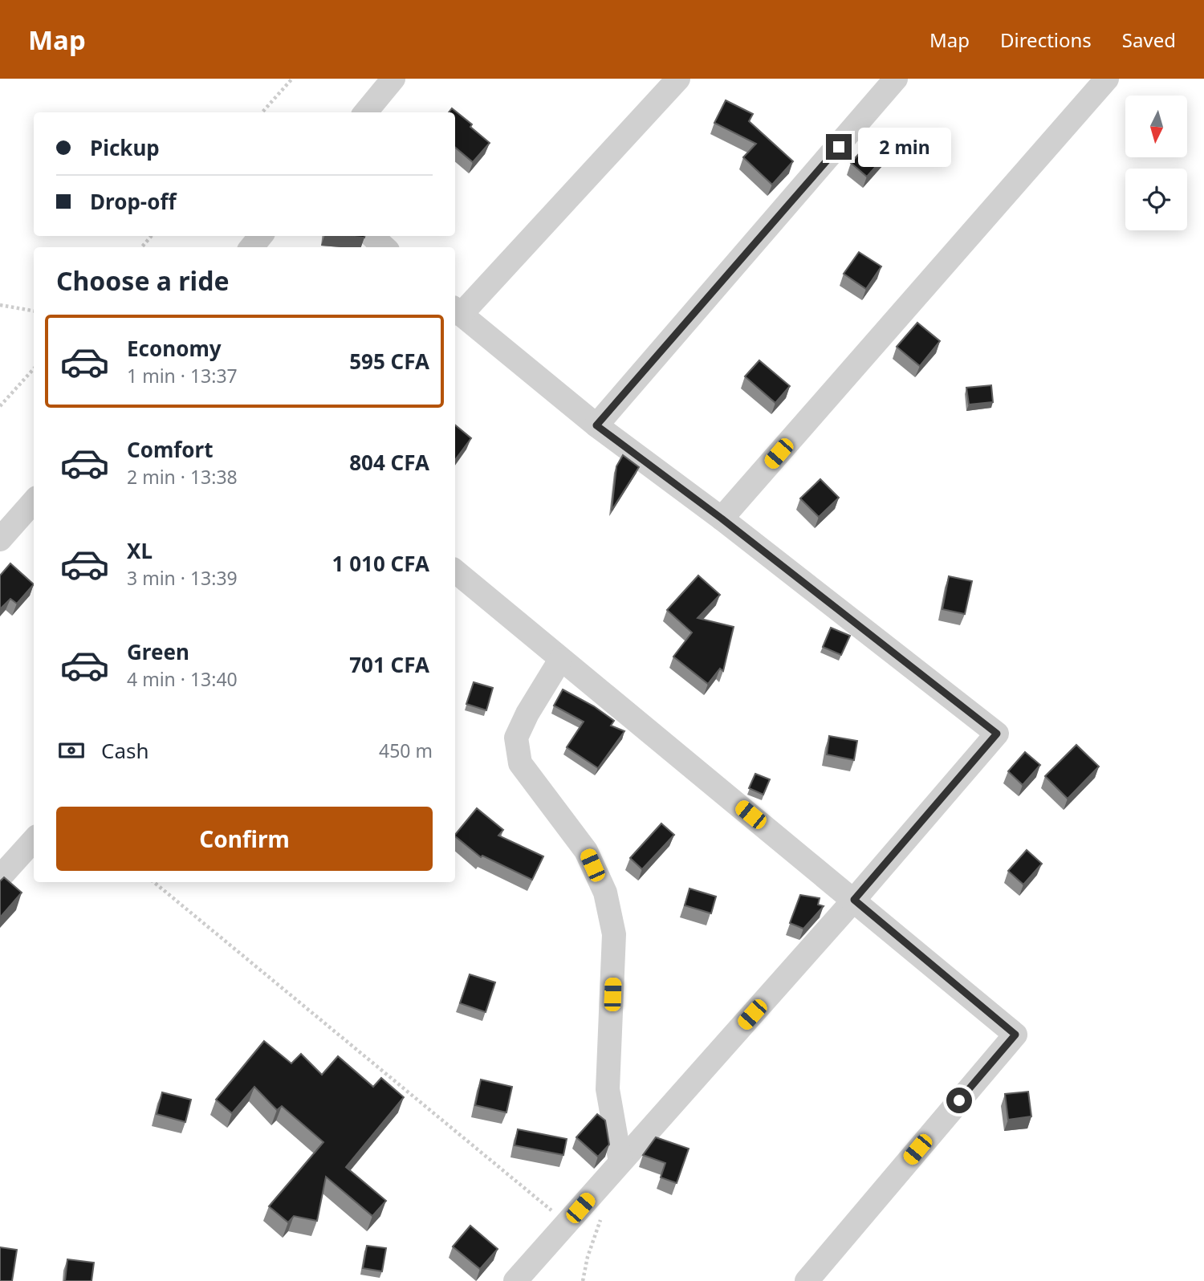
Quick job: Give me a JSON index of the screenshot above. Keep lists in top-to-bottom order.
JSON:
{
  "north": "bottom",
  "page": {
    "header": "Map",
    "nav": ["Map", "Directions", "Saved"],
    "banner": ["Pickup", "Drop-off"],
    "bubble": "2 min",
    "heading": "Choose a ride",
    "list": [
      {
        "name": "Economy",
        "note": "1 min · 13:37",
        "value": "595 CFA"
      },
      {
        "name": "Comfort",
        "note": "2 min · 13:38",
        "value": "804 CFA"
      },
      {
        "name": "XL",
        "note": "3 min · 13:39",
        "value": "1 010 CFA"
      },
      {
        "name": "Green",
        "note": "4 min · 13:40",
        "value": "701 CFA"
      }
    ],
    "pay": ["Cash", "450 m"],
    "buttons": "Confirm"
  }
}
